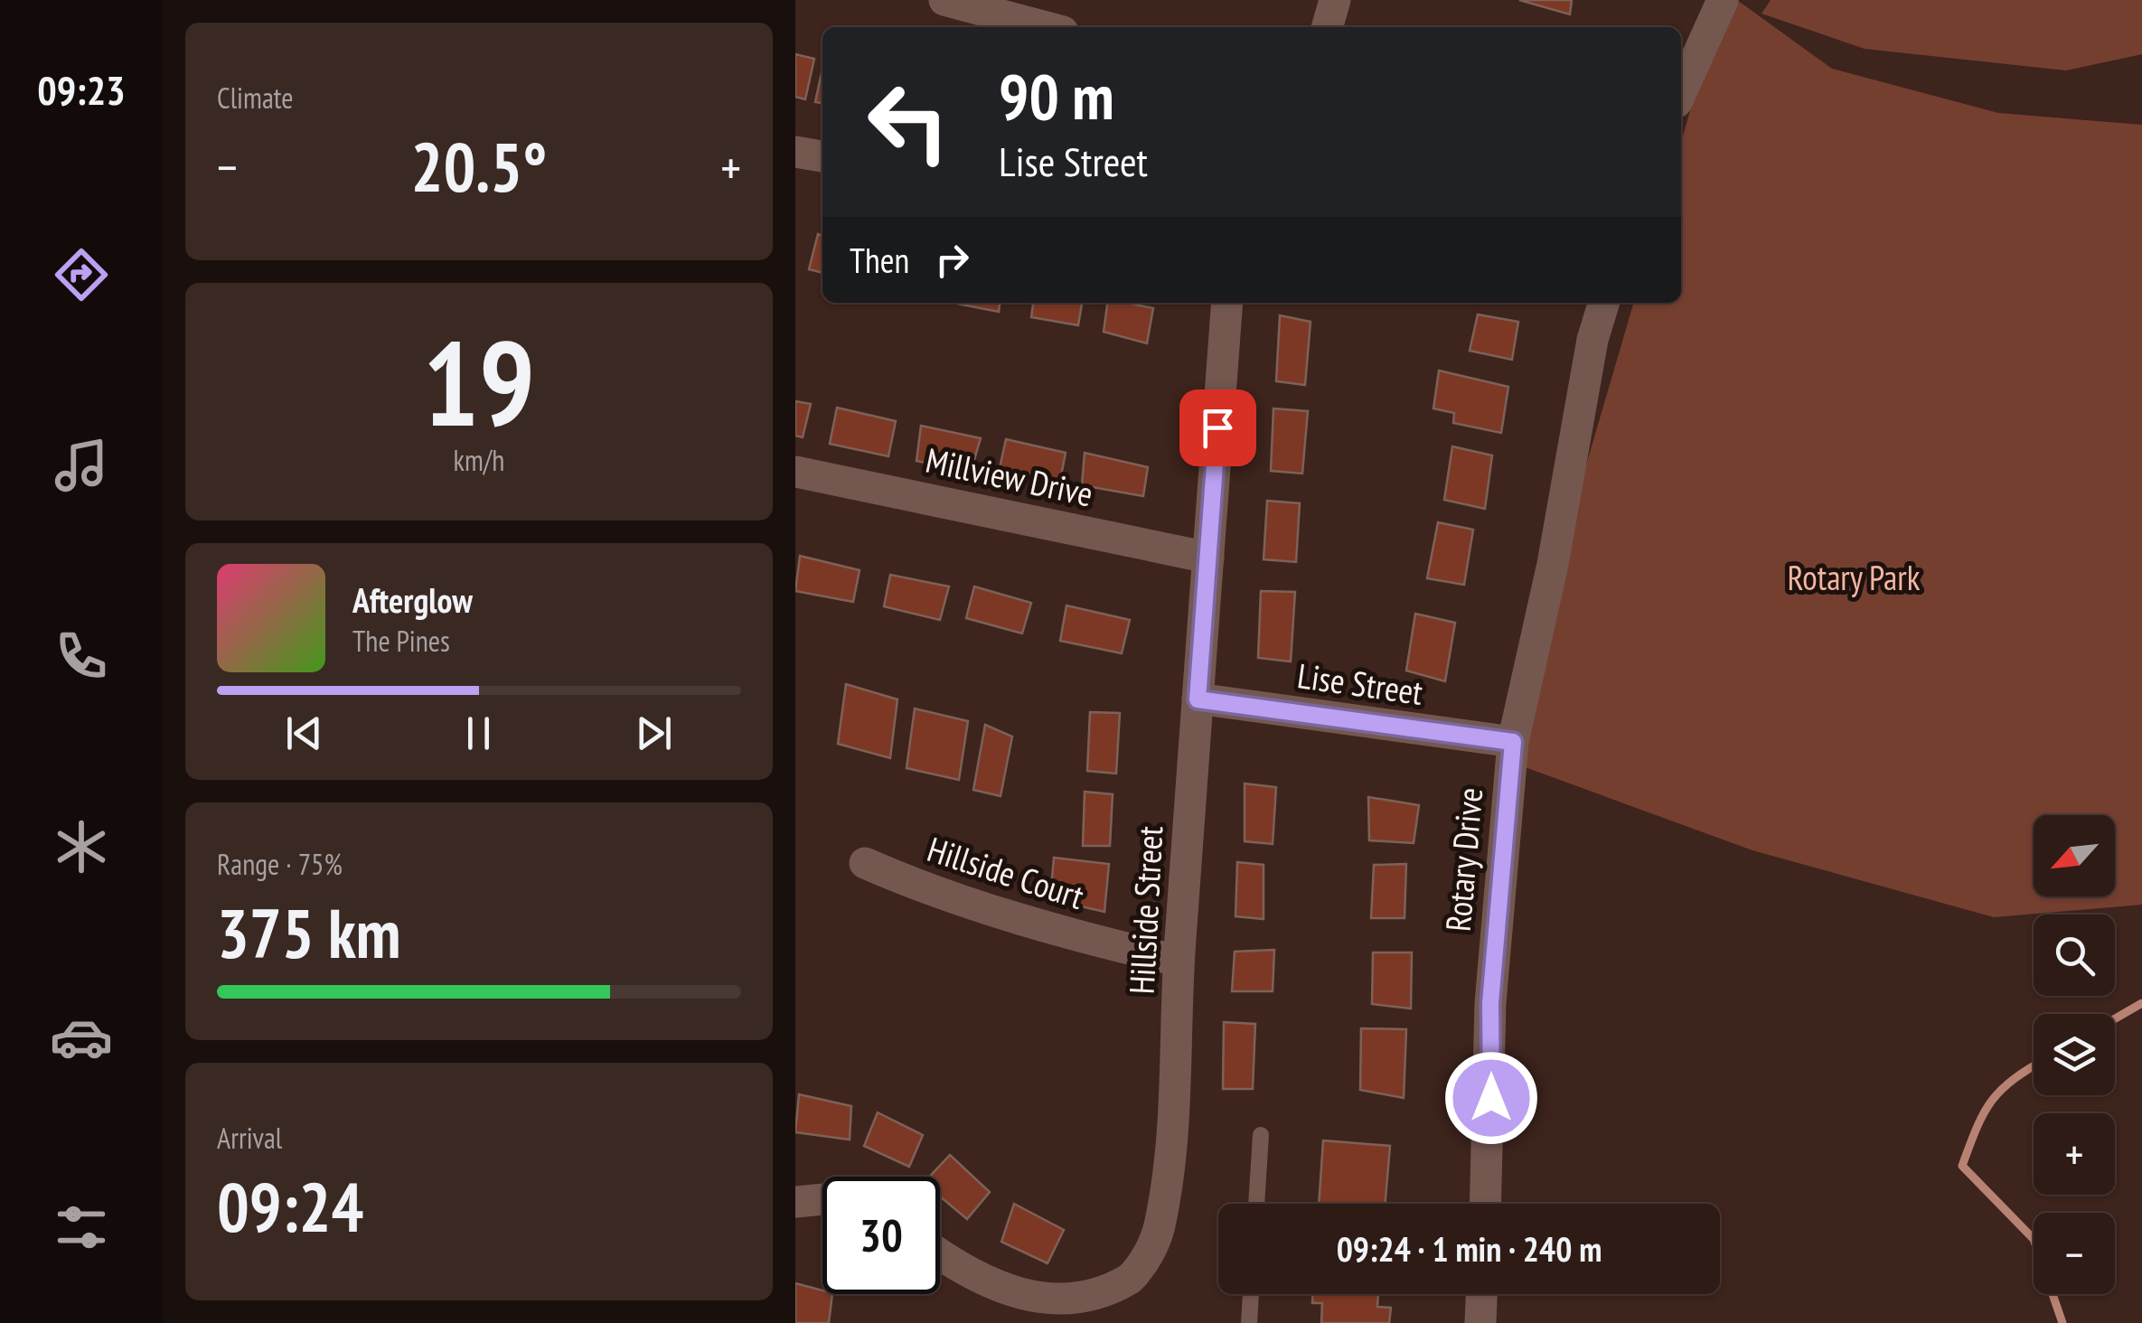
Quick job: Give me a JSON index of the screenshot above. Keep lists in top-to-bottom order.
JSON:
{
  "streets": {
    "street": [
      "Millview Drive",
      "Lise Street",
      "Rotary Drive",
      "Hillside Court",
      "Hillside Street"
    ]
  },
  "crossings": [
    ["Millview Drive", "Hillside Street"],
    ["Lise Street", "Rotary Drive"],
    ["Lise Street", "Hillside Street"],
    ["Hillside Court", "Hillside Street"]
  ],
  "parks": ["Rotary Park"],
  "north": "bottom left",
  "page": {
    "tabs": "09:23",
    "tile": [
      "Climate",
      ["19", "km/h"],
      ["Range · 75%", "375 km"],
      ["Arrival", "09:24"]
    ],
    "turn": ["90 m", "Lise Street"],
    "heat": ["−", "20.5°", "+"],
    "then": "Then",
    "song": ["Afterglow", "The Pines"],
    "map_buttons": ["+", "−"],
    "limit": "30",
    "trip": "09:24 · 1 min · 240 m"
  }
}
